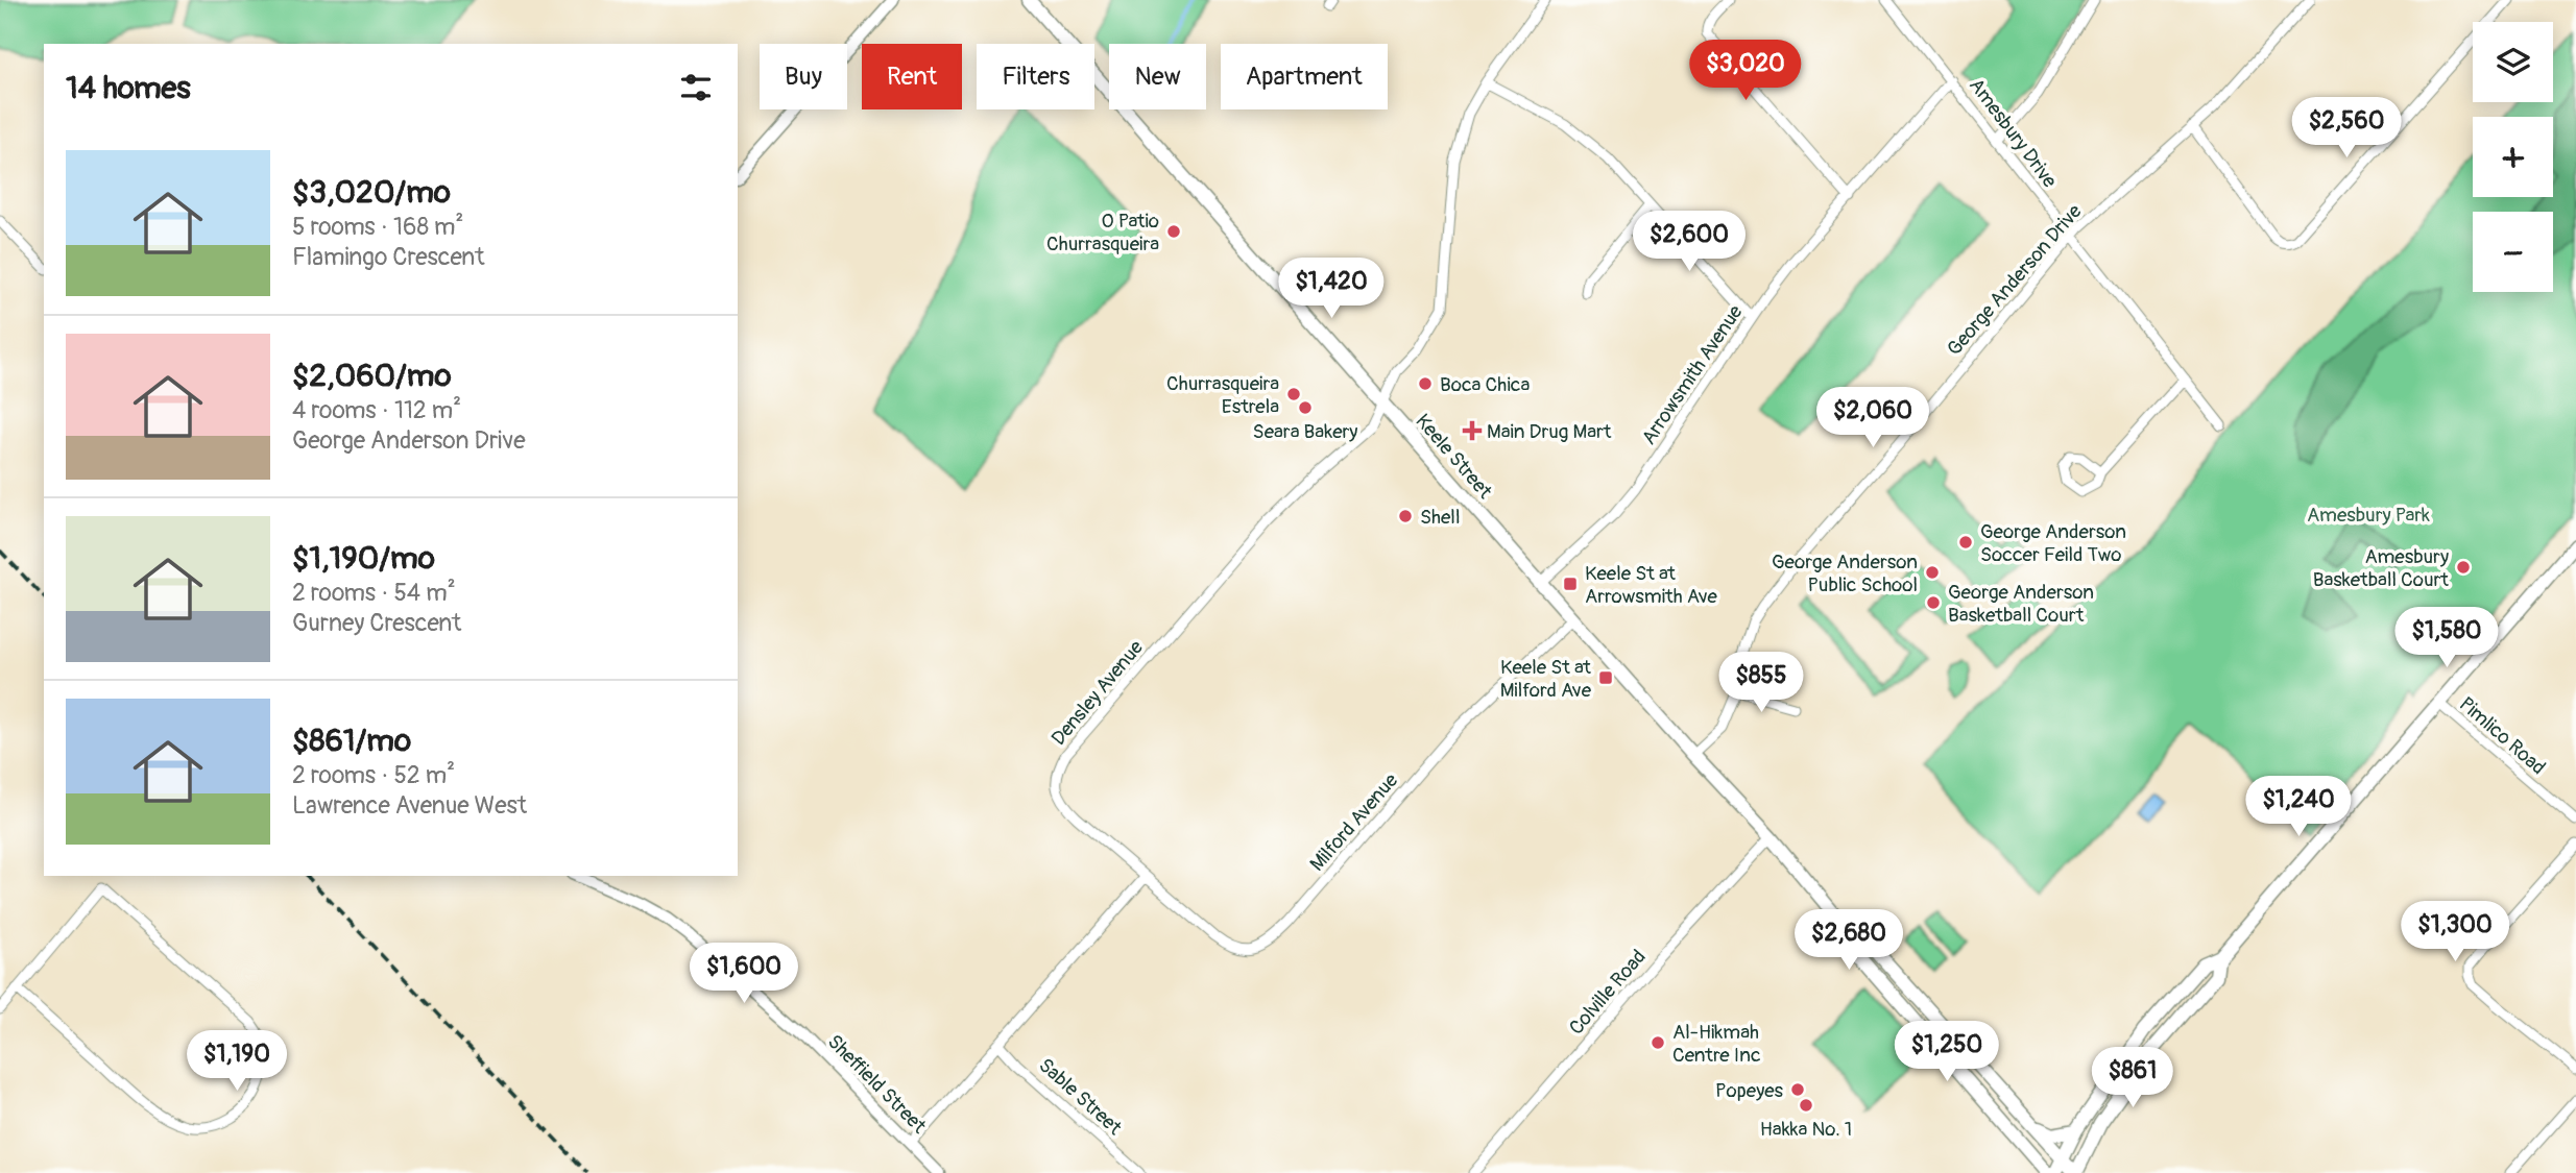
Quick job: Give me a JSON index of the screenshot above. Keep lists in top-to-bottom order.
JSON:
{
  "streets": {
    "main road": ["Keele Street"],
    "street": [
      "Amesbury Drive",
      "George Anderson Drive",
      "Arrowsmith Avenue",
      "Densley Avenue",
      "Pimlico Road",
      "Milford Avenue",
      "Colville Road",
      "Sheffield Street",
      "Sable Street"
    ]
  },
  "crossings": [
    ["Amesbury Drive", "George Anderson Drive"],
    ["Amesbury Drive", "Arrowsmith Avenue"],
    ["George Anderson Drive", "Keele Street"],
    ["Arrowsmith Avenue", "Keele Street"],
    ["Keele Street", "Densley Avenue"],
    ["Keele Street", "Milford Avenue"],
    ["Keele Street", "Colville Road"],
    ["Densley Avenue", "Milford Avenue"]
  ],
  "parks": ["Amesbury Park"],
  "places": {
    "other": [
      "O Patio Churrasqueira",
      "Boca Chica",
      "Churrasqueira Estrela",
      "Seara Bakery",
      "Shell",
      "George Anderson Soccer Feild Two",
      "Amesbury Basketball Court",
      "George Anderson Public School",
      "George Anderson Basketball Court",
      "Al-Hikmah Centre Inc",
      "Popeyes",
      "Hakka No. 1"
    ],
    "health": ["Main Drug Mart"],
    "transit": ["Keele St at Arrowsmith Ave", "Keele St at Milford Ave"]
  },
  "page": {
    "map_buttons": ["+", "−"],
    "price": [
      "$3,020",
      "$2,560",
      "$2,600",
      "$1,420",
      "$2,060",
      "$1,580",
      "$855",
      "$1,240",
      "$1,300",
      "$2,680",
      "$1,600",
      "$1,250",
      "$1,190",
      "$861"
    ],
    "chip": [
      "Buy",
      "Rent",
      "Filters",
      "New",
      "Apartment"
    ],
    "heading": "14 homes",
    "list": [
      {
        "name": "$3,020/mo",
        "note": "5 rooms · 168 m² · Flamingo Crescent"
      },
      {
        "name": "$2,060/mo",
        "note": "4 rooms · 112 m² · George Anderson Drive"
      },
      {
        "name": "$1,190/mo",
        "note": "2 rooms · 54 m² · Gurney Crescent"
      },
      {
        "name": "$861/mo",
        "note": "2 rooms · 52 m² · Lawrence Avenue West"
      }
    ]
  }
}
